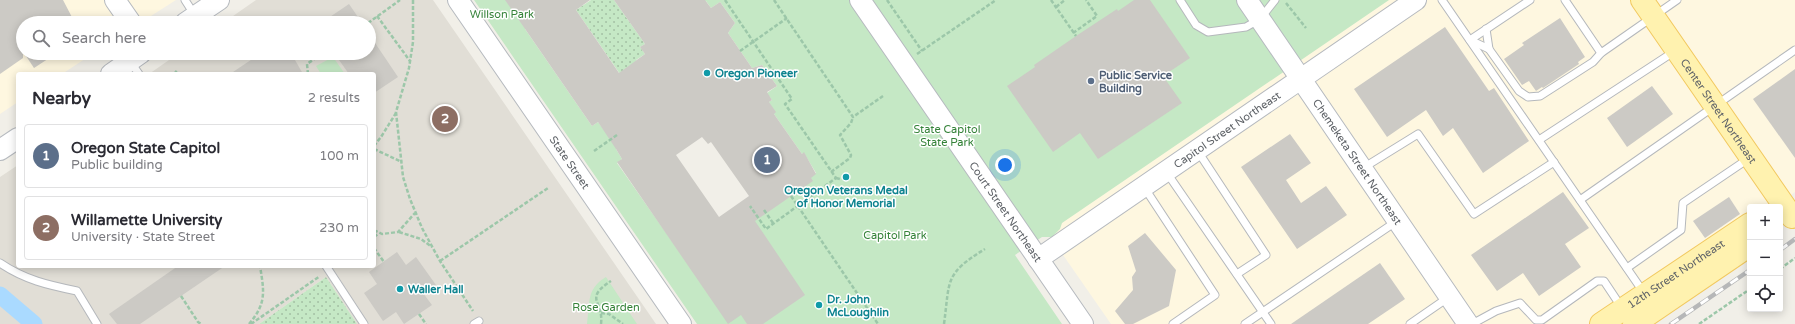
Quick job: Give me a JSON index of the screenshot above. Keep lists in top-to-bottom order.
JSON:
{
  "streets": {
    "main road": ["Center Street Northeast", "12th Street Northeast"],
    "street": [
      "Capitol Street Northeast",
      "State Street",
      "Chemeketa Street Northeast",
      "Court Street Northeast"
    ]
  },
  "crossings": [
    ["Capitol Street Northeast", "Chemeketa Street Northeast"],
    ["Capitol Street Northeast", "Court Street Northeast"]
  ],
  "parks": [
    "Willson Park",
    "State Capitol State Park",
    "Capitol Park",
    "Rose Garden"
  ],
  "places": [
    "Oregon Pioneer",
    "Public Service Building",
    "Oregon Veterans Medal of Honor Memorial",
    "Waller Hall",
    "Dr. John McLoughlin"
  ],
  "page": {
    "search": "Search here",
    "heading": ["Nearby", "2 results"],
    "pins": ["2", "1"],
    "list": [
      {
        "mark": "1",
        "name": "Oregon State Capitol",
        "note": "Public building",
        "value": "100 m"
      },
      {
        "mark": "2",
        "name": "Willamette University",
        "note": "University · State Street",
        "value": "230 m"
      }
    ],
    "map_buttons": ["+", "−"]
  }
}
